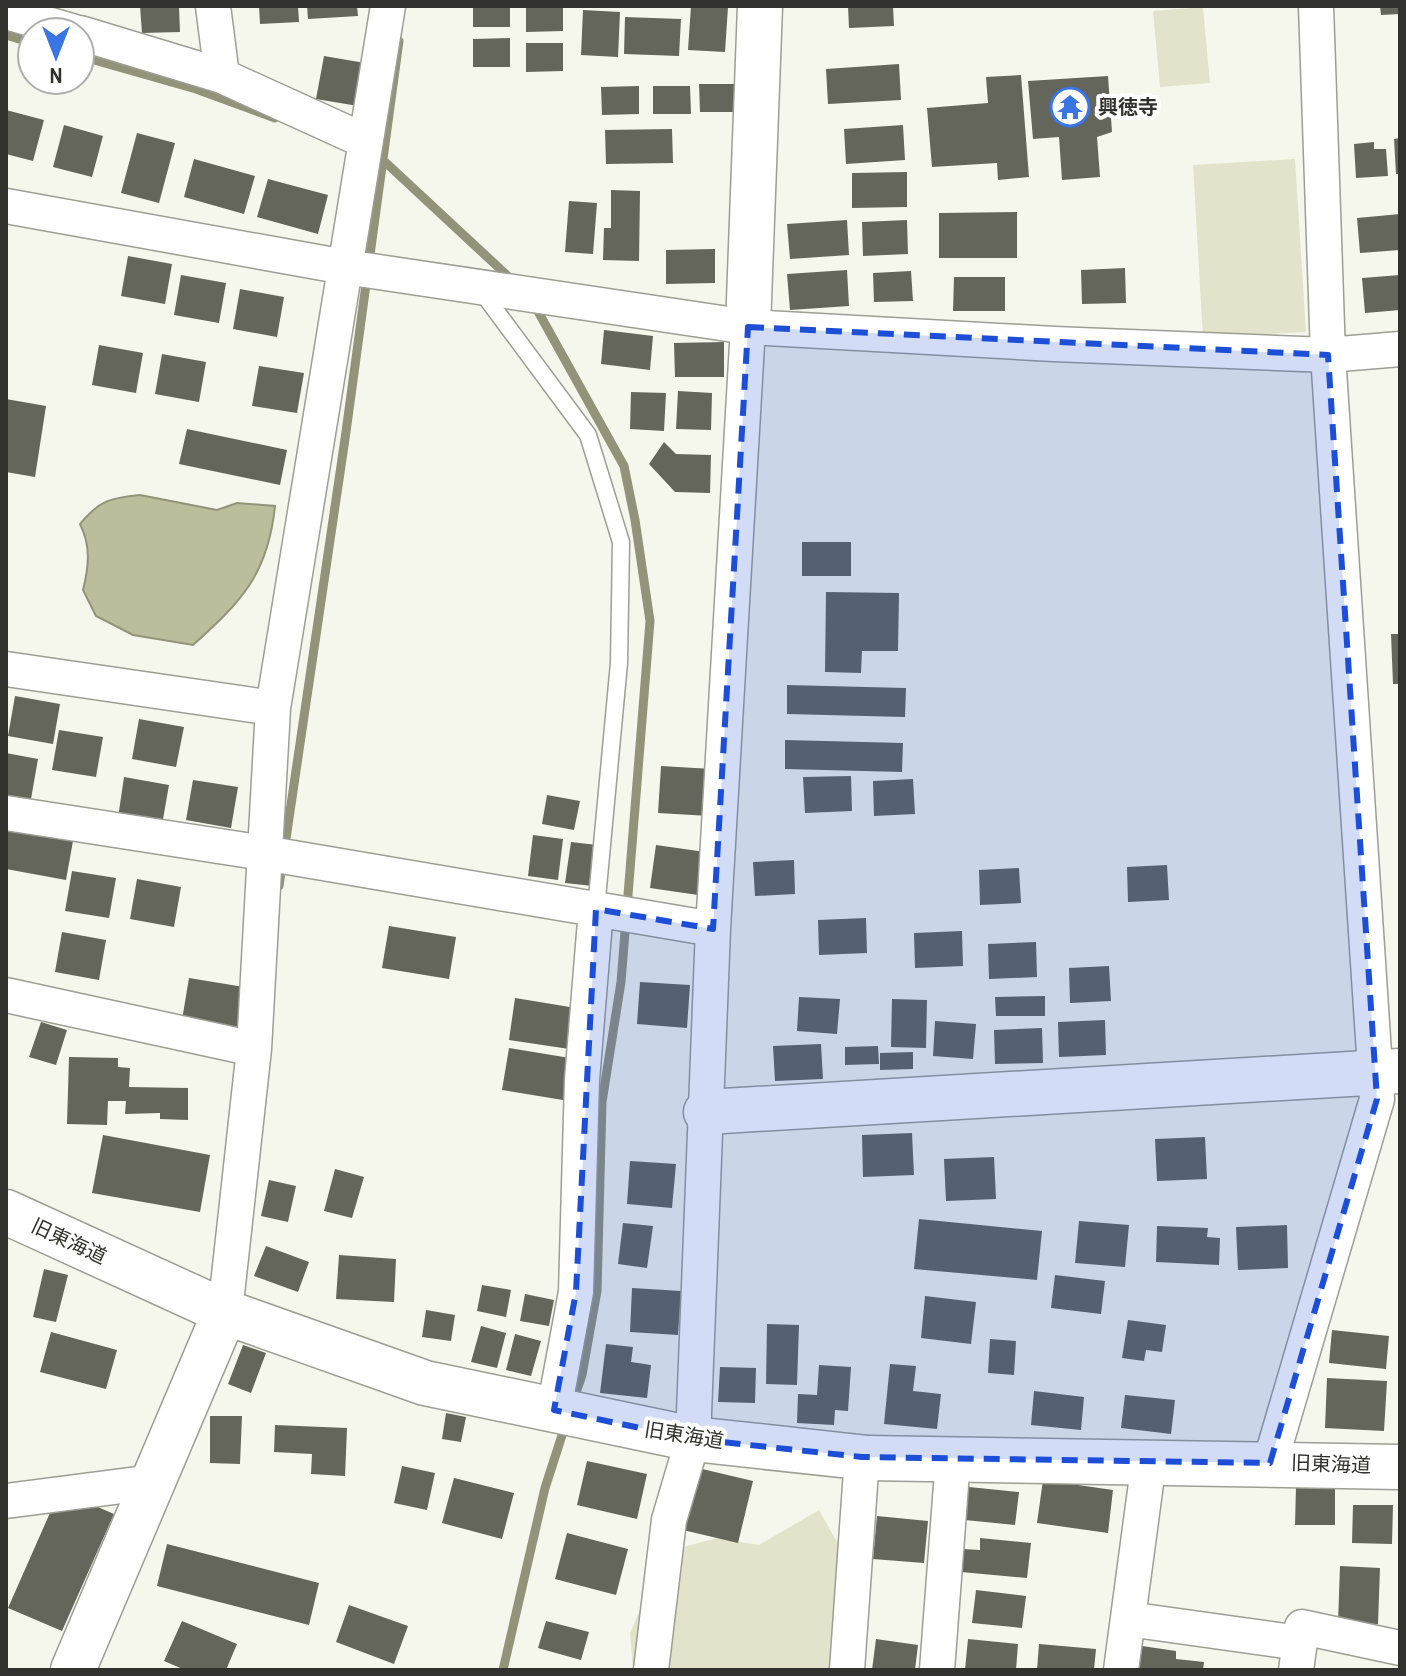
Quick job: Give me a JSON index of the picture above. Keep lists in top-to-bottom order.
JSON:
{
  "streets": {
    "street": ["旧東海道"]
  },
  "places": {
    "temple": ["興徳寺"]
  },
  "north": "bottom"
}
